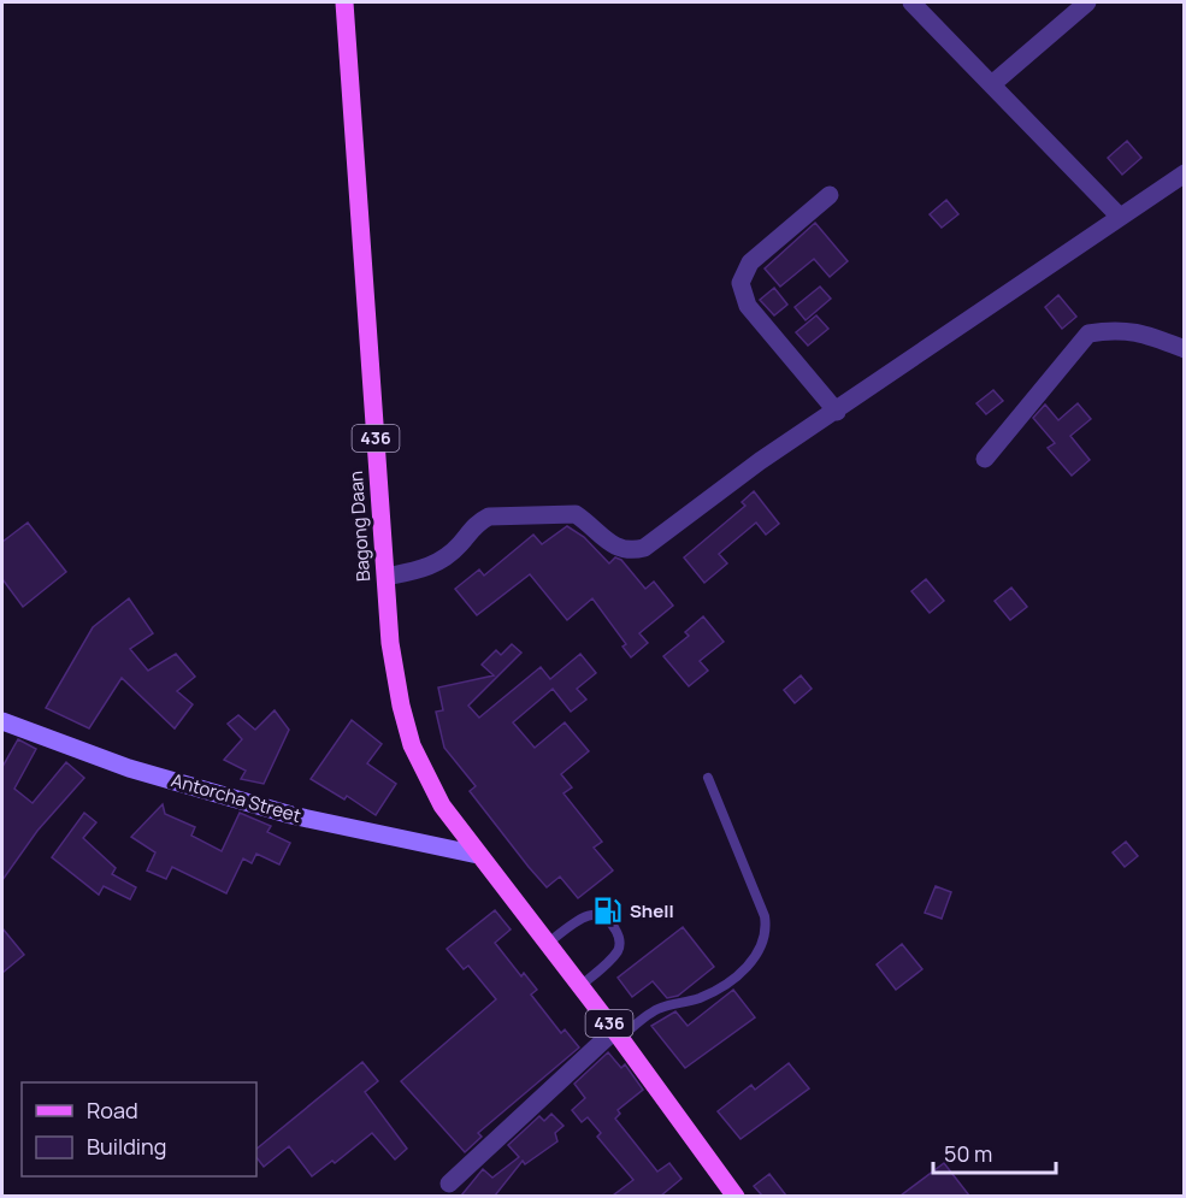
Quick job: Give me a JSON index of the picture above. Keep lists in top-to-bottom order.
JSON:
{
  "streets": {
    "main road": ["436", "Bagong Daan", "Antorcha Street"]
  },
  "crossings": [
    ["436", "Bagong Daan"],
    ["436", "Antorcha Street"],
    ["Bagong Daan", "Antorcha Street"]
  ],
  "places": {
    "fuel station": ["Shell"]
  },
  "legend": ["Road", "Building"],
  "scale_bar": "50 m"
}
